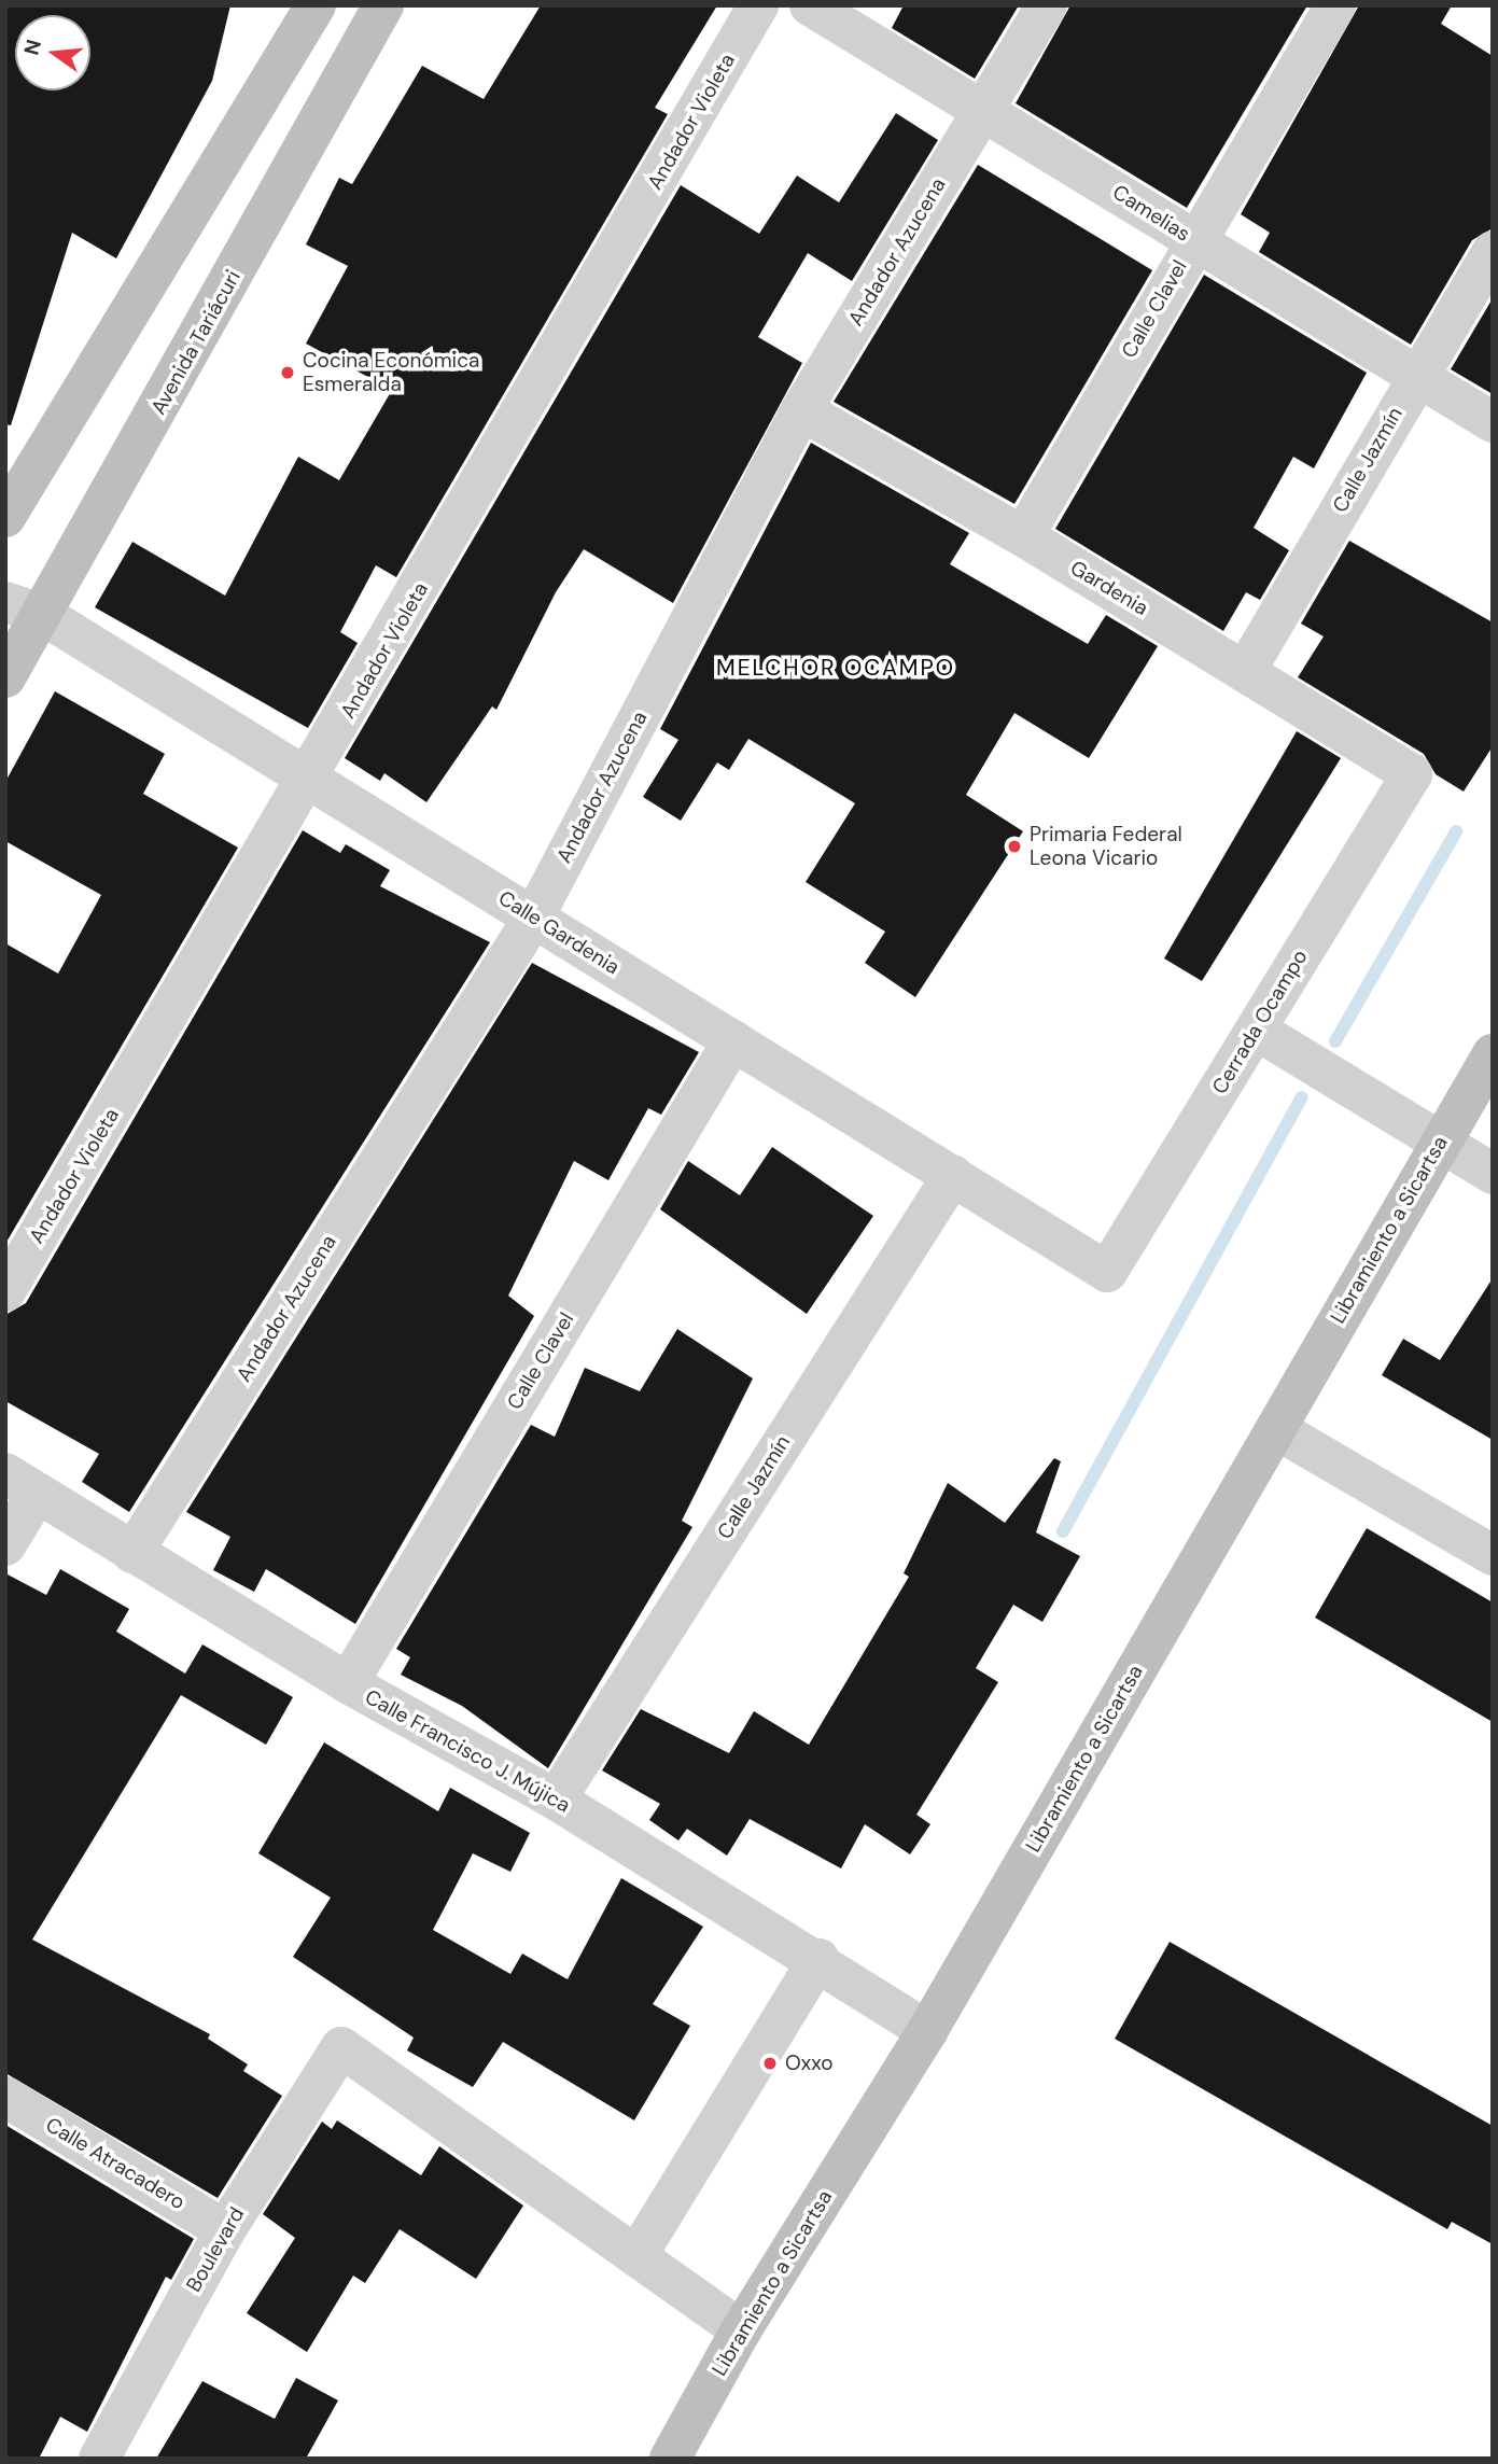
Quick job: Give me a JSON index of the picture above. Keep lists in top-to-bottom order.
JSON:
{
  "streets": {
    "main road": ["Avenida Tariácuri", "Libramiento a Sicartsa"],
    "street": [
      "Andador Violeta",
      "Camelias",
      "Andador Azucena",
      "Calle Clavel",
      "Calle Jazmín",
      "Gardenia",
      "Calle Gardenia",
      "Cerrada Ocampo",
      "Calle Francisco J. Mújica",
      "Calle Atracadero",
      "Boulevard"
    ]
  },
  "crossings": [
    ["Andador Violeta", "Calle Gardenia"],
    ["Camelias", "Andador Azucena"],
    ["Camelias", "Calle Clavel"],
    ["Camelias", "Calle Jazmín"],
    ["Andador Azucena", "Gardenia"],
    ["Andador Azucena", "Calle Gardenia"],
    ["Andador Azucena", "Calle Francisco J. Mújica"],
    ["Calle Clavel", "Gardenia"],
    ["Calle Clavel", "Calle Gardenia"],
    ["Calle Clavel", "Calle Francisco J. Mújica"],
    ["Avenida Tariácuri", "Calle Gardenia"],
    ["Calle Jazmín", "Gardenia"],
    ["Calle Jazmín", "Calle Gardenia"],
    ["Calle Jazmín", "Calle Francisco J. Mújica"],
    ["Gardenia", "Cerrada Ocampo"],
    ["Calle Gardenia", "Cerrada Ocampo"],
    ["Libramiento a Sicartsa", "Calle Francisco J. Mújica"],
    ["Calle Atracadero", "Boulevard"]
  ],
  "districts": ["MELCHOR OCAMPO"],
  "places": ["Cocina Económica Esmeralda", "Primaria Federal Leona Vicario", "Oxxo"],
  "north": "left"
}
